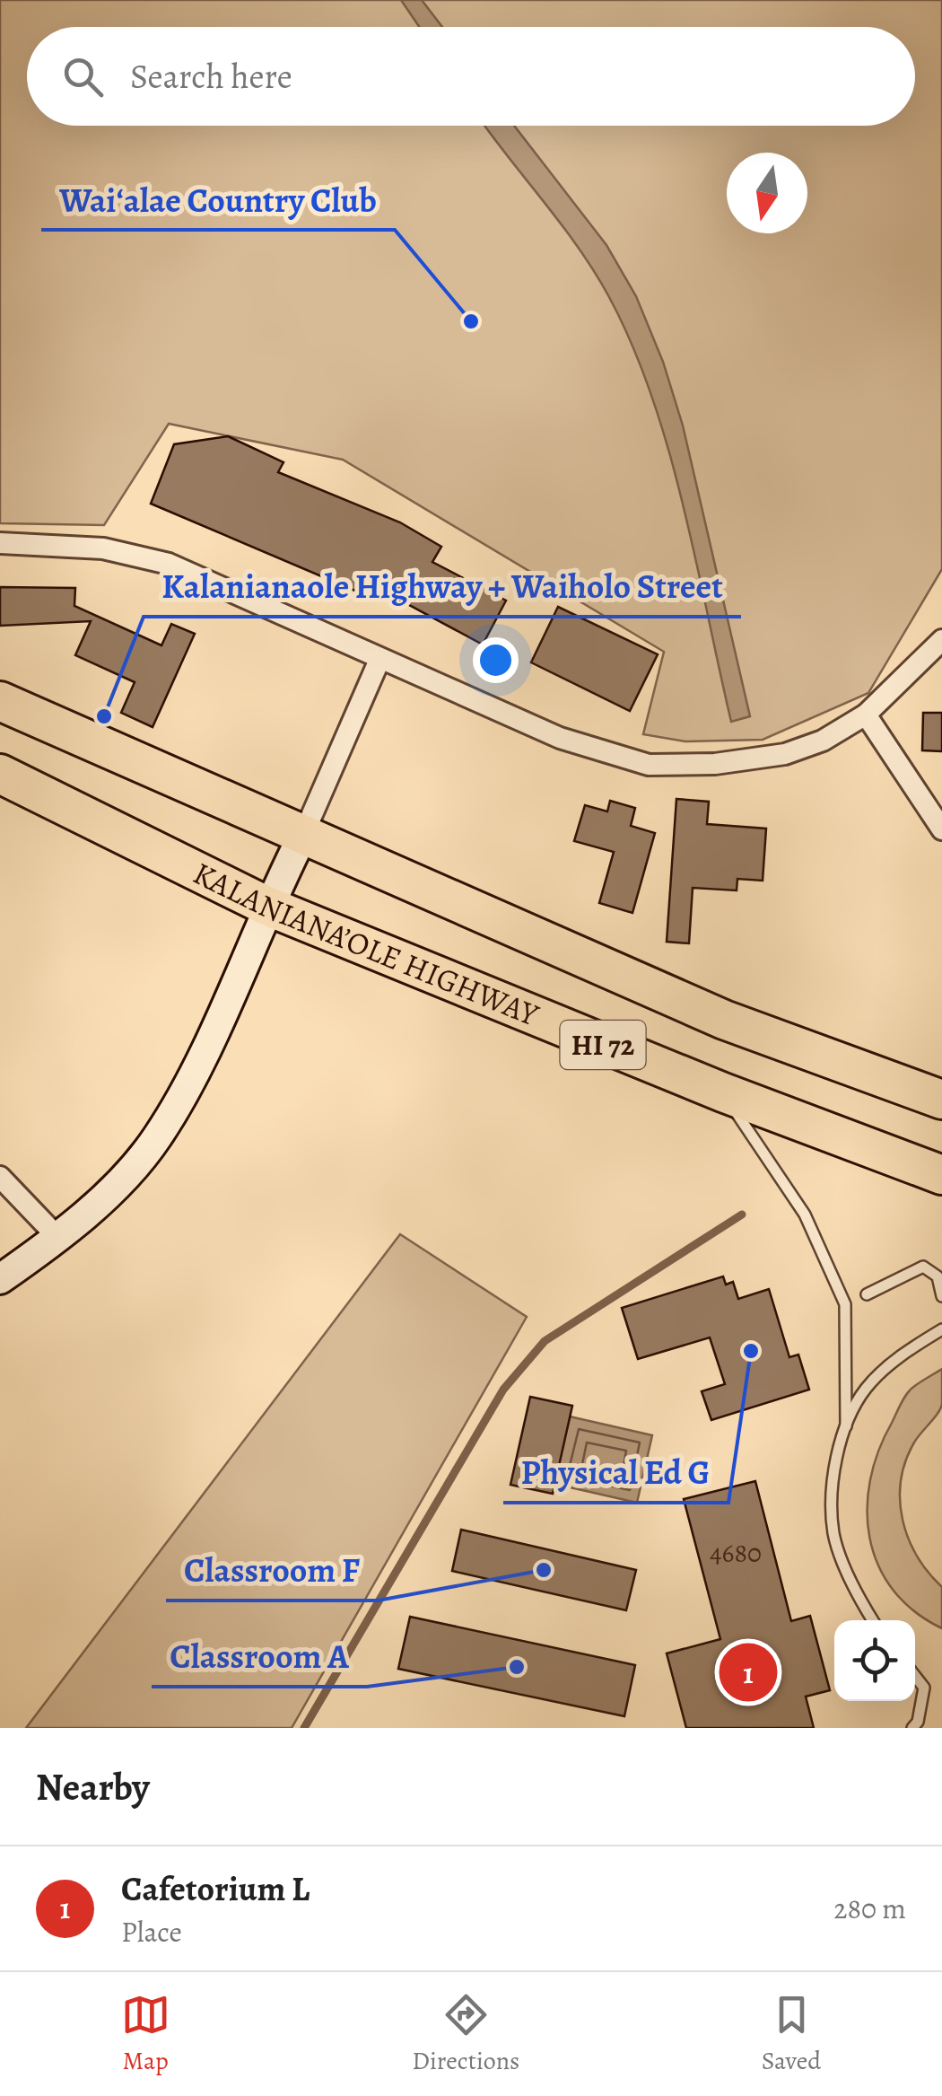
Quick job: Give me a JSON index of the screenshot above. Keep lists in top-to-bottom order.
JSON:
{
  "streets": {
    "highway": ["KALANIANA’OLE HIGHWAY", "HI 72"]
  },
  "places": [
    "Waiʻalae Country Club",
    "Kalanianaole Highway + Waiholo Street",
    "Physical Ed G",
    "Classroom F",
    "Classroom A"
  ],
  "house_numbers": ["4680"],
  "north": "bottom",
  "page": {
    "search": "Search here",
    "pins": "1",
    "heading": "Nearby",
    "list": [
      {
        "mark": "1",
        "name": "Cafetorium L",
        "note": "Place",
        "value": "280 m"
      }
    ],
    "nav": ["Map", "Directions", "Saved"]
  }
}
